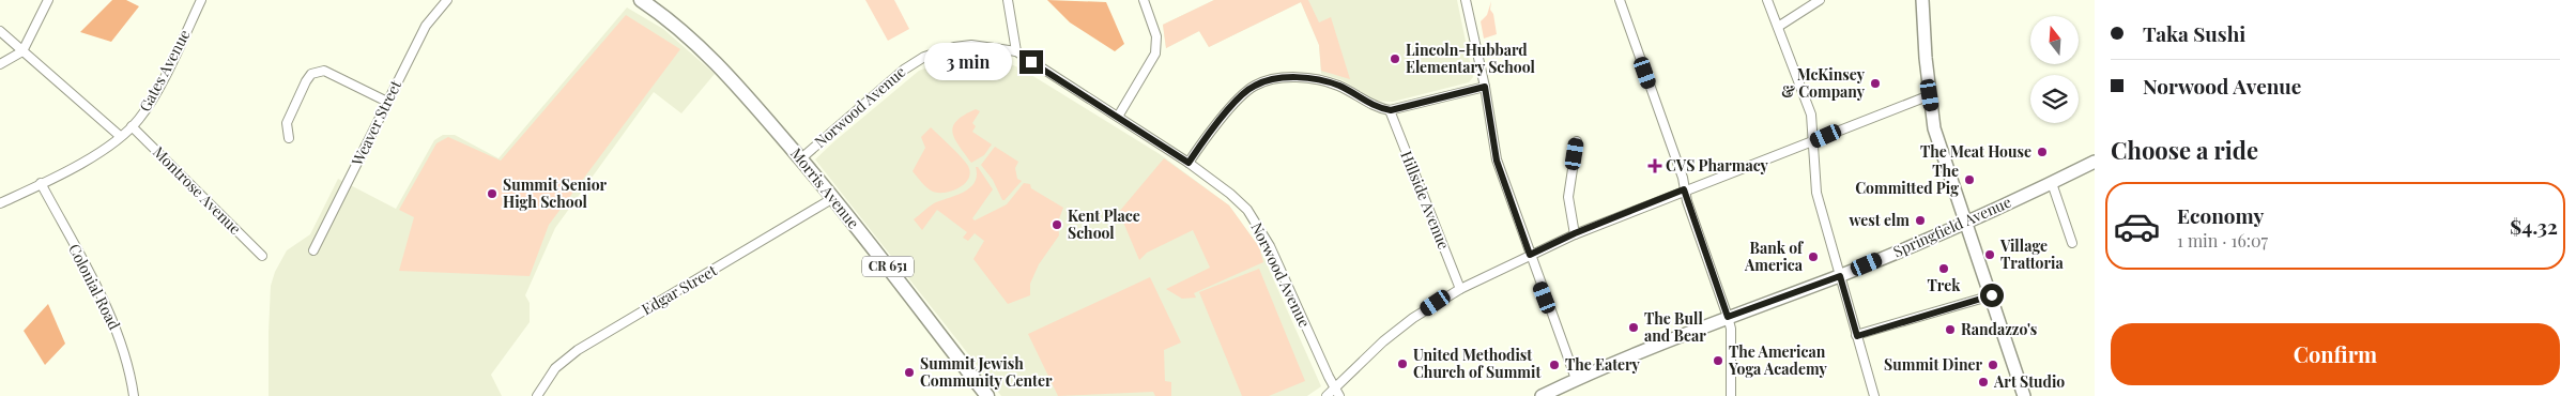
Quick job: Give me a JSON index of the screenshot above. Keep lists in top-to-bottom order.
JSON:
{
  "streets": {
    "main road": ["Morris Avenue", "Springfield Avenue", "CR 651"],
    "street": [
      "Gates Avenue",
      "Norwood Avenue",
      "Weaver Street",
      "Montrose Avenue",
      "Hillside Avenue",
      "Colonial Road",
      "Edgar Street"
    ]
  },
  "crossings": [
    ["Gates Avenue", "Montrose Avenue"],
    ["Gates Avenue", "Colonial Road"],
    ["Norwood Avenue", "Morris Avenue"],
    ["Morris Avenue", "Edgar Street"]
  ],
  "places": {
    "other": [
      "Lincoln-Hubbard Elementary School",
      "McKinsey & Company",
      "The Meat House",
      "The Committed Pig",
      "Summit Senior High School",
      "west elm",
      "Kent Place School",
      "Village Trattoria",
      "Bank of America",
      "Trek",
      "The Bull and Bear",
      "Randazzo's",
      "The American Yoga Academy",
      "United Methodist Church of Summit",
      "The Eatery",
      "Summit Diner",
      "Summit Jewish Community Center",
      "Art Studio"
    ],
    "health": ["CVS Pharmacy"]
  },
  "north": "top",
  "page": {
    "banner": ["Taka Sushi", "Norwood Avenue"],
    "bubble": "3 min",
    "heading": "Choose a ride",
    "list": [
      {
        "name": "Economy",
        "note": "1 min · 16:07",
        "value": "$4.32"
      }
    ],
    "buttons": "Confirm"
  }
}
